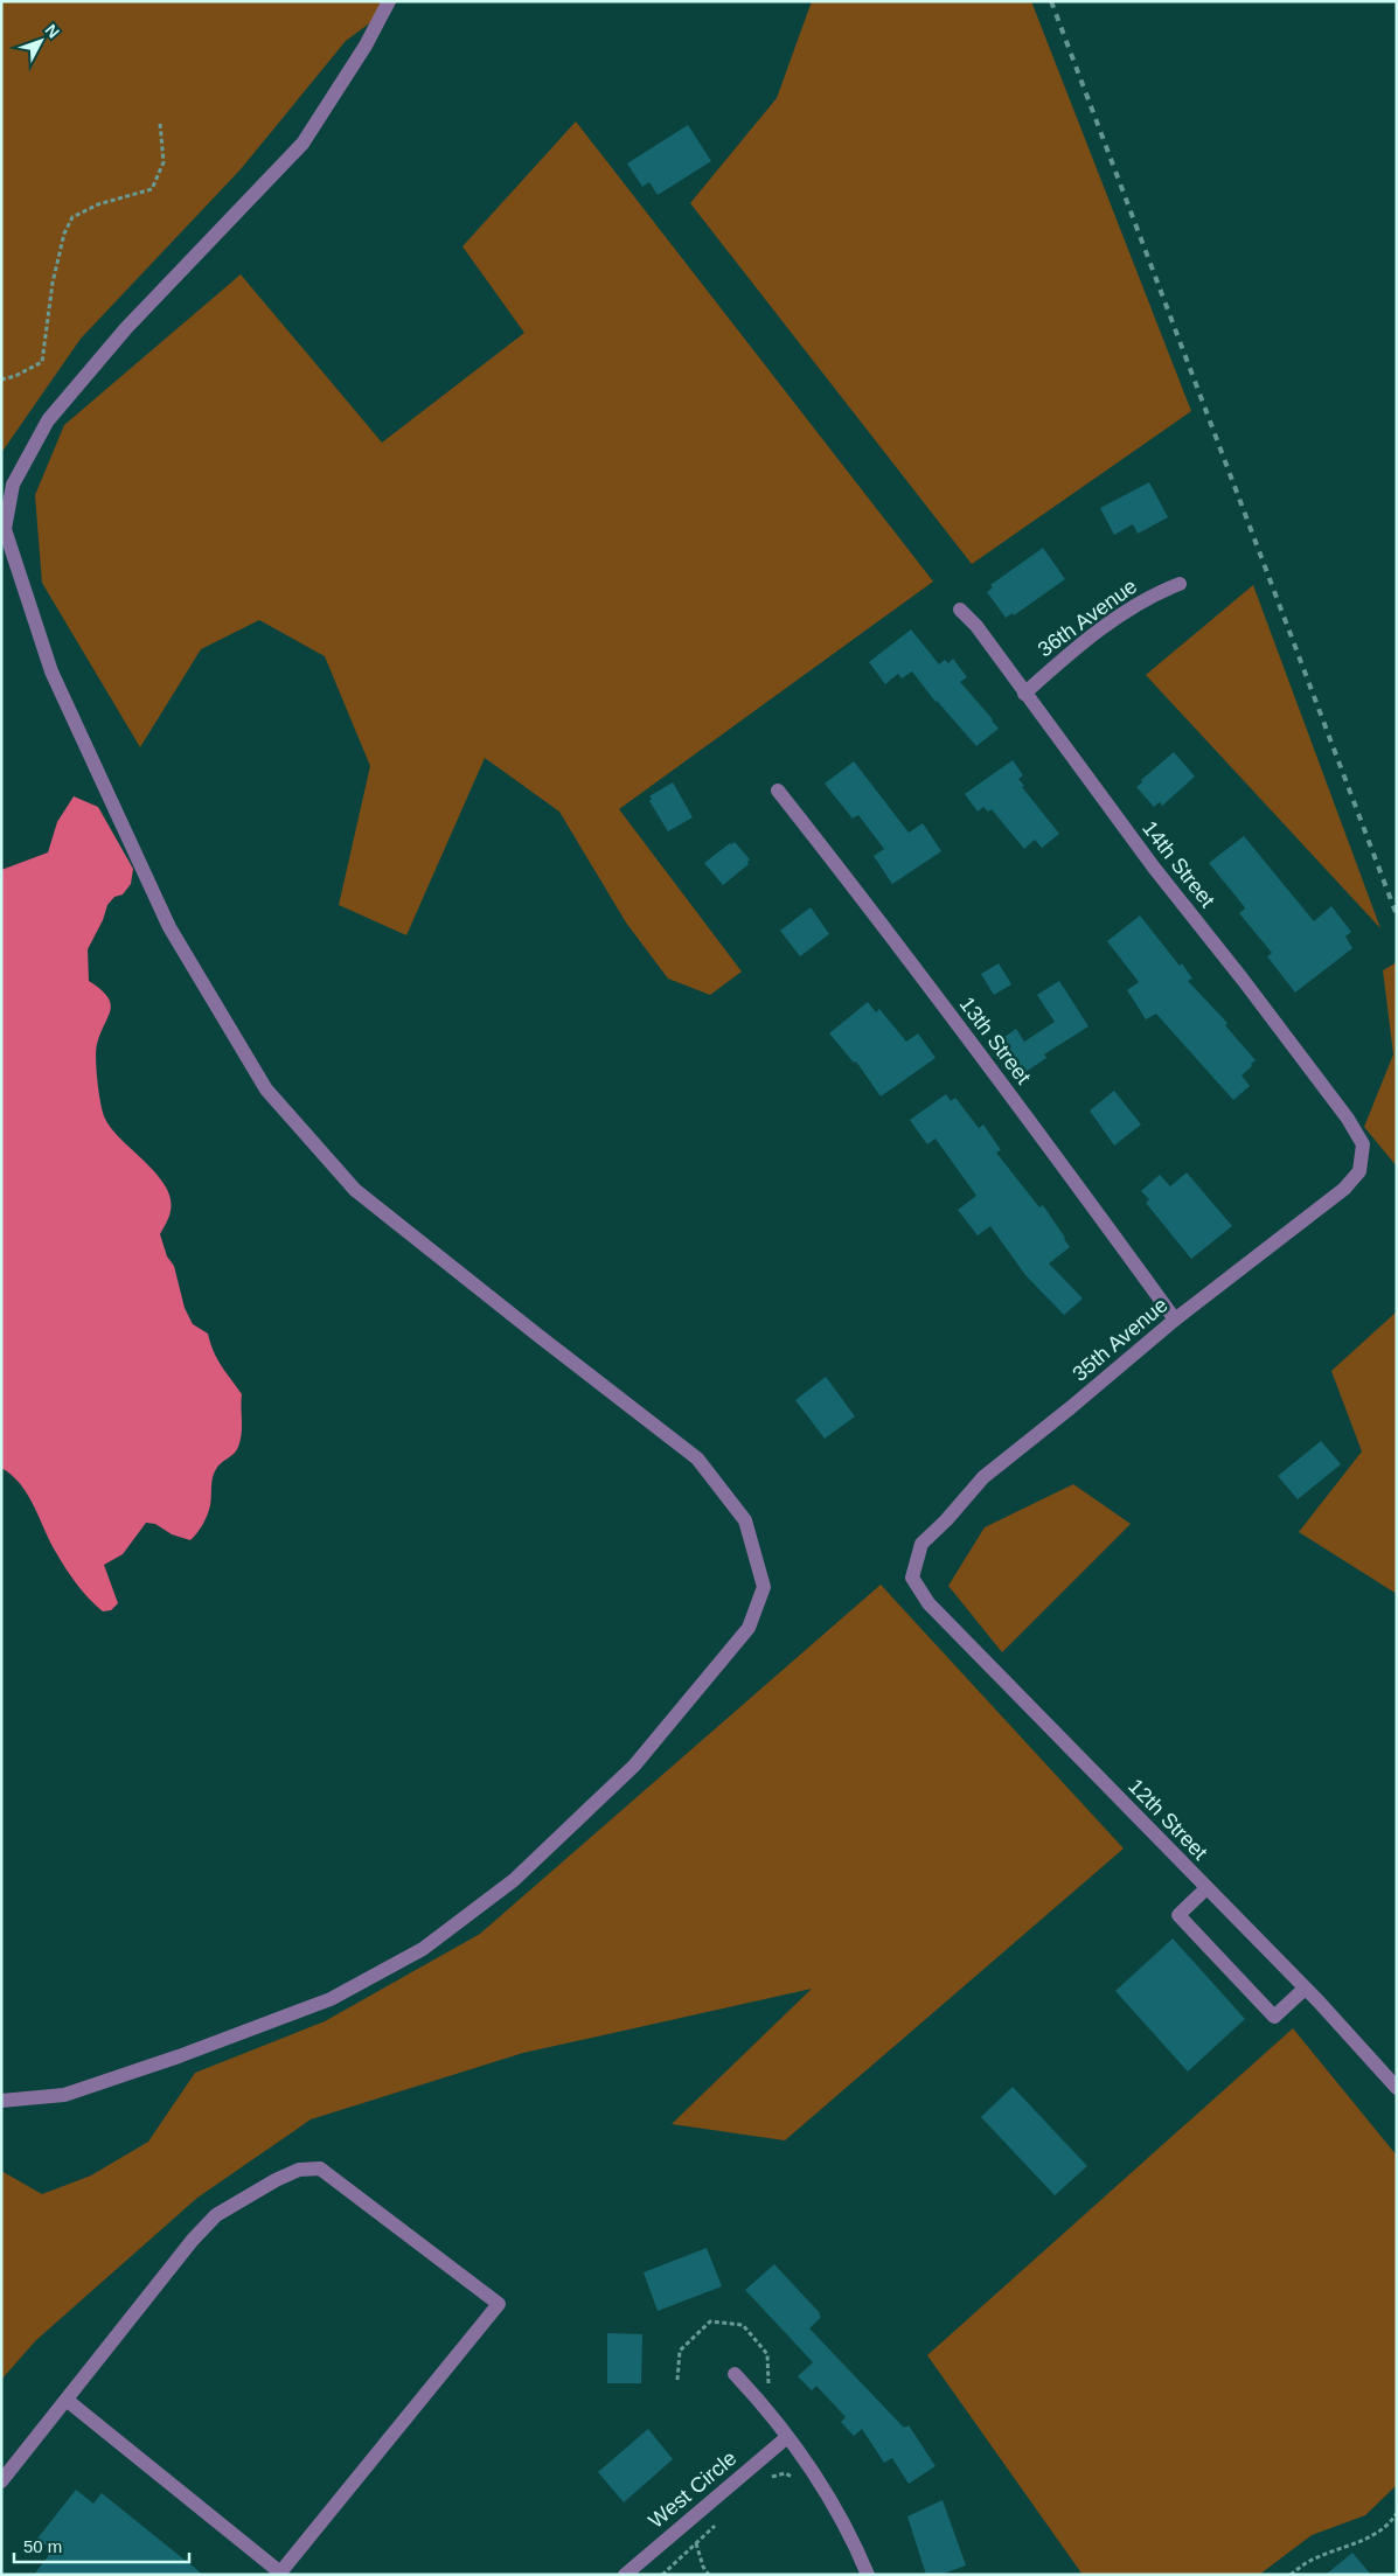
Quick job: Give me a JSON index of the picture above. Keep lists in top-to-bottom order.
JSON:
{
  "streets": {
    "street": [
      "36th Avenue",
      "14th Street",
      "13th Street",
      "35th Avenue",
      "12th Street",
      "West Circle"
    ]
  },
  "crossings": [
    ["36th Avenue", "14th Street"],
    ["14th Street", "35th Avenue"],
    ["13th Street", "35th Avenue"],
    ["35th Avenue", "12th Street"]
  ],
  "scale_bar": "50 m",
  "north": "top right"
}
